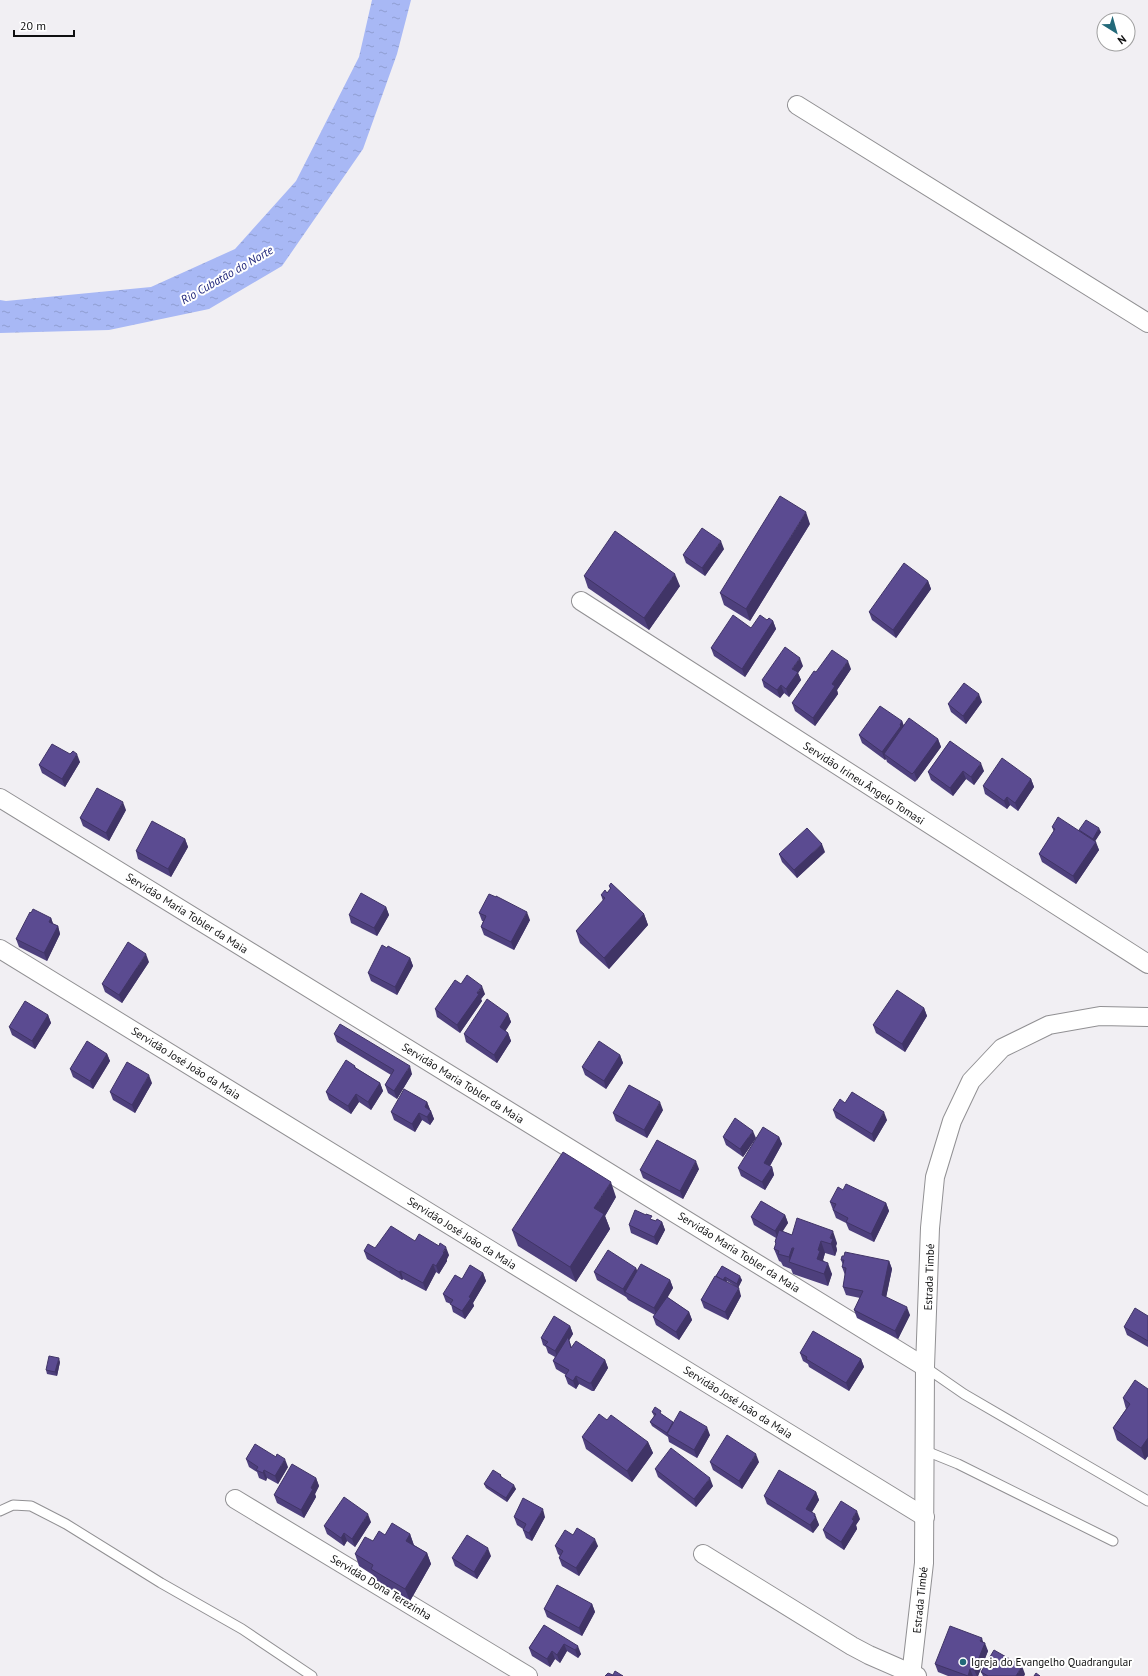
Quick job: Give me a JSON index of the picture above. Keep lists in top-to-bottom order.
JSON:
{
  "streets": {
    "street": [
      "Servidão Irineu Ângelo Tomasi",
      "Servidão Maria Tobler da Maia",
      "Servidão José João da Maia",
      "Estrada Timbé",
      "Servidão Dona Terezinha"
    ]
  },
  "crossings": [
    ["Servidão Maria Tobler da Maia", "Estrada Timbé"],
    ["Servidão José João da Maia", "Estrada Timbé"]
  ],
  "water": ["Rio Cubatão do Norte"],
  "places": ["Igreja do Evangelho Quadrangular"],
  "scale_bar": "20 m",
  "north": "bottom right"
}
